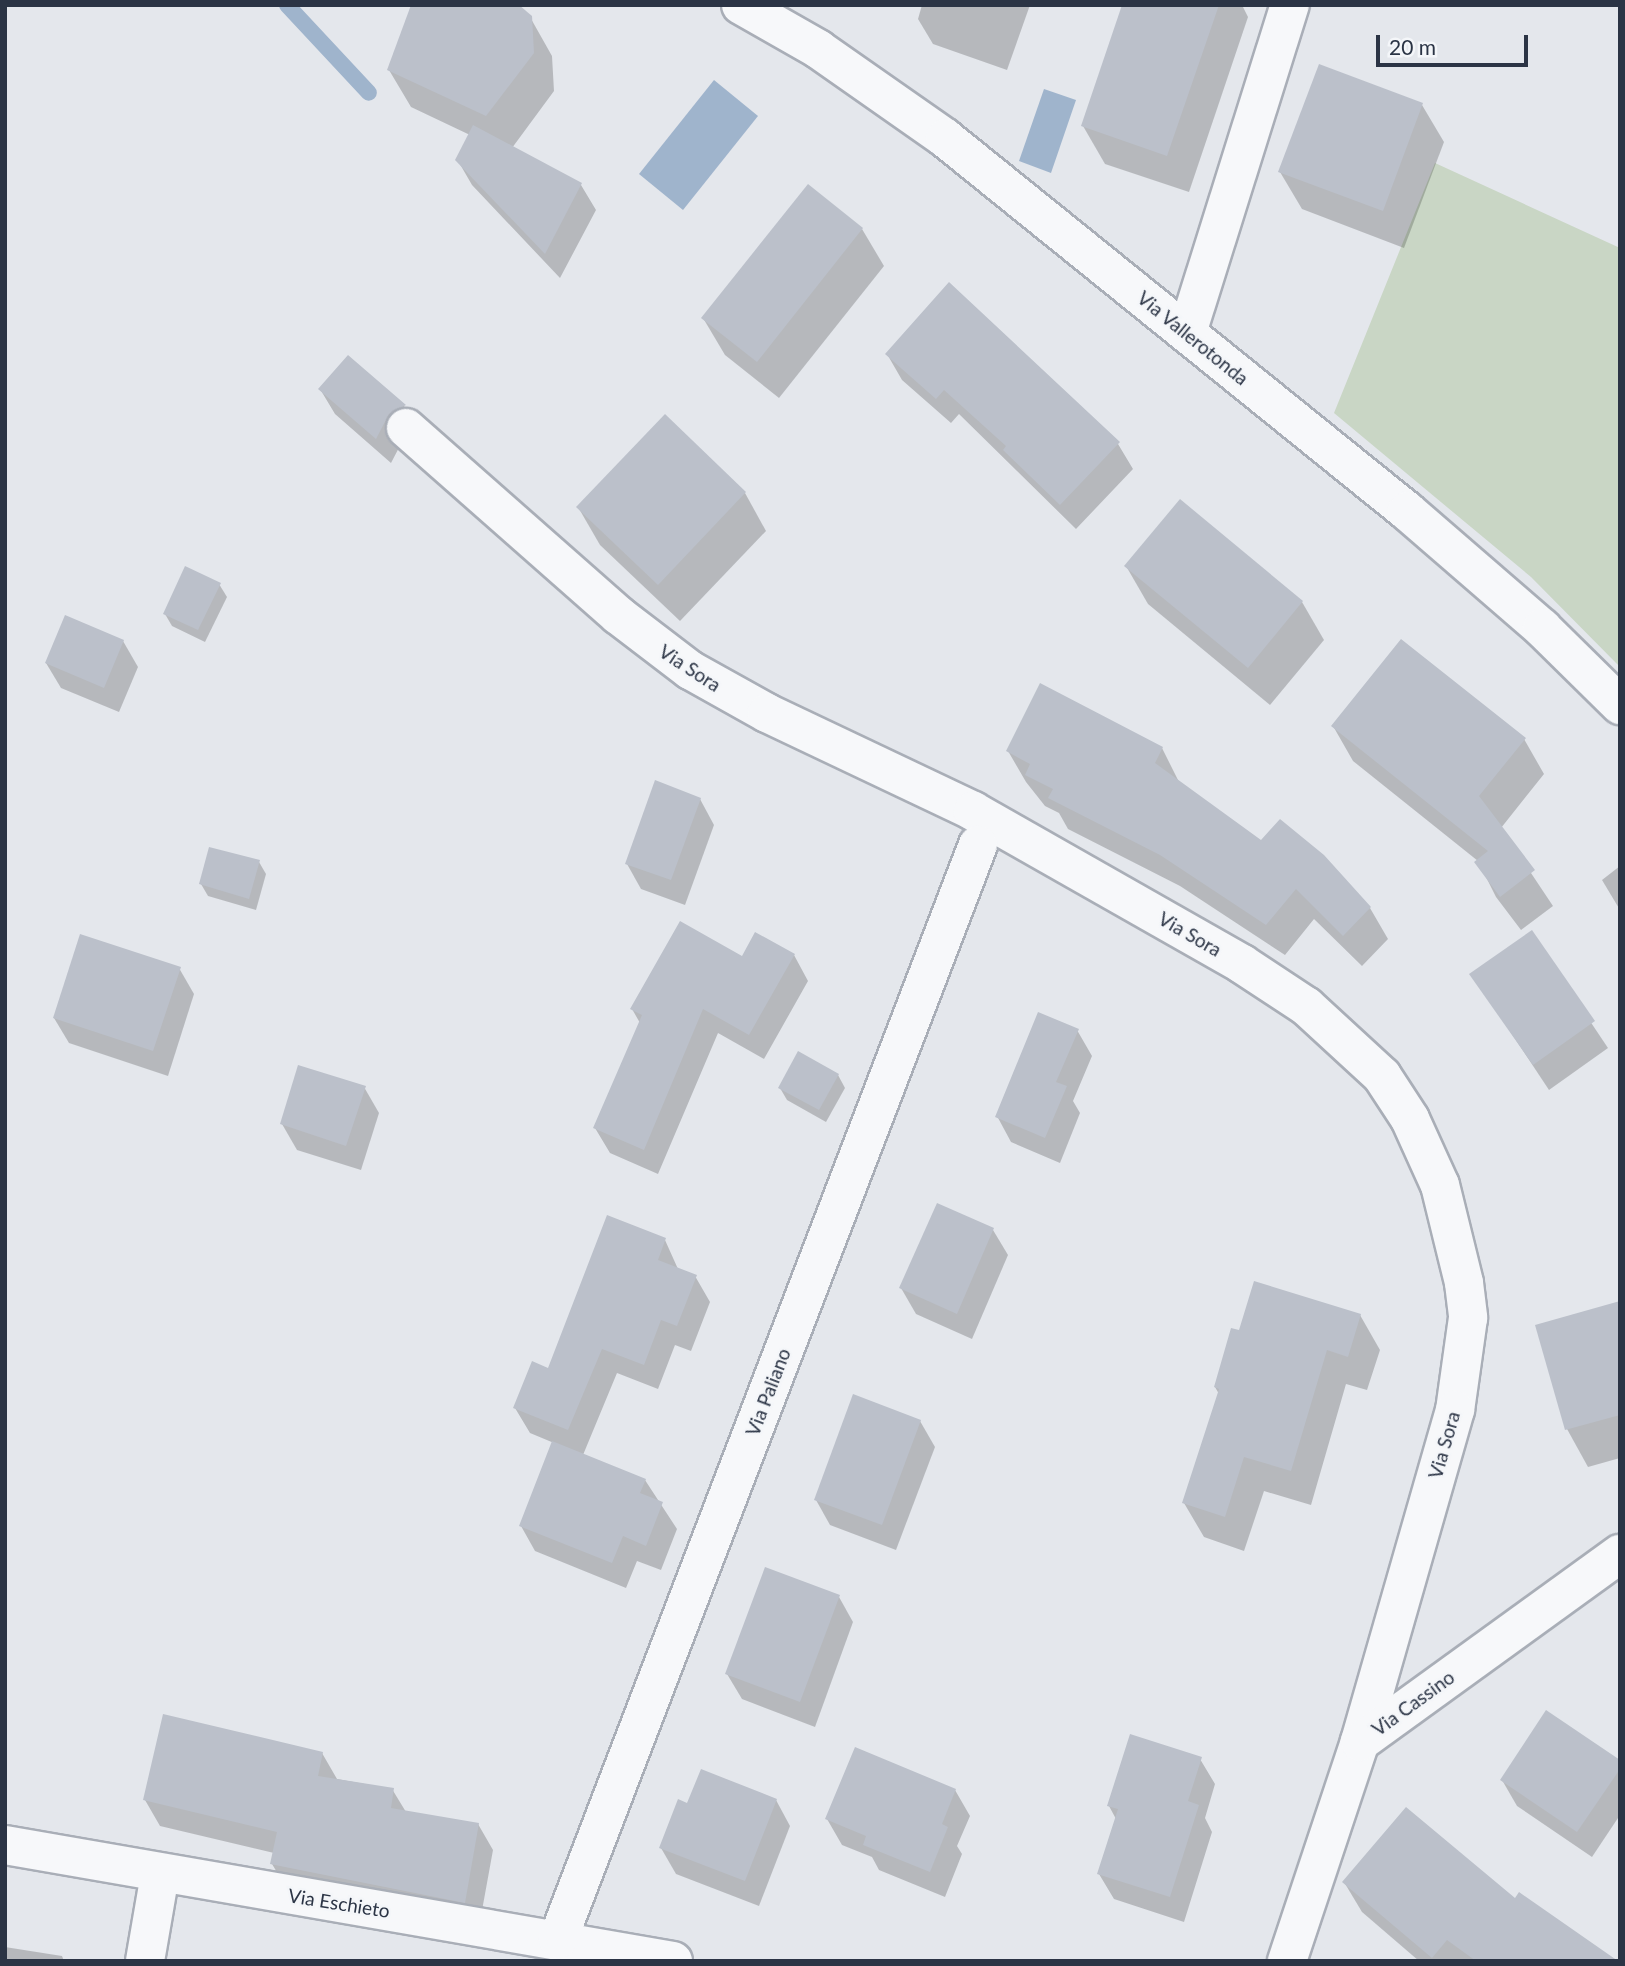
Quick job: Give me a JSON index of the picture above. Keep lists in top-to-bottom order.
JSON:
{
  "streets": {
    "street": [
      "Via Vallerotonda",
      "Via Sora",
      "Via Paliano",
      "Via Cassino",
      "Via Eschieto"
    ]
  },
  "crossings": [
    ["Via Sora", "Via Cassino"],
    ["Via Paliano", "Via Eschieto"]
  ],
  "scale_bar": "20 m"
}
